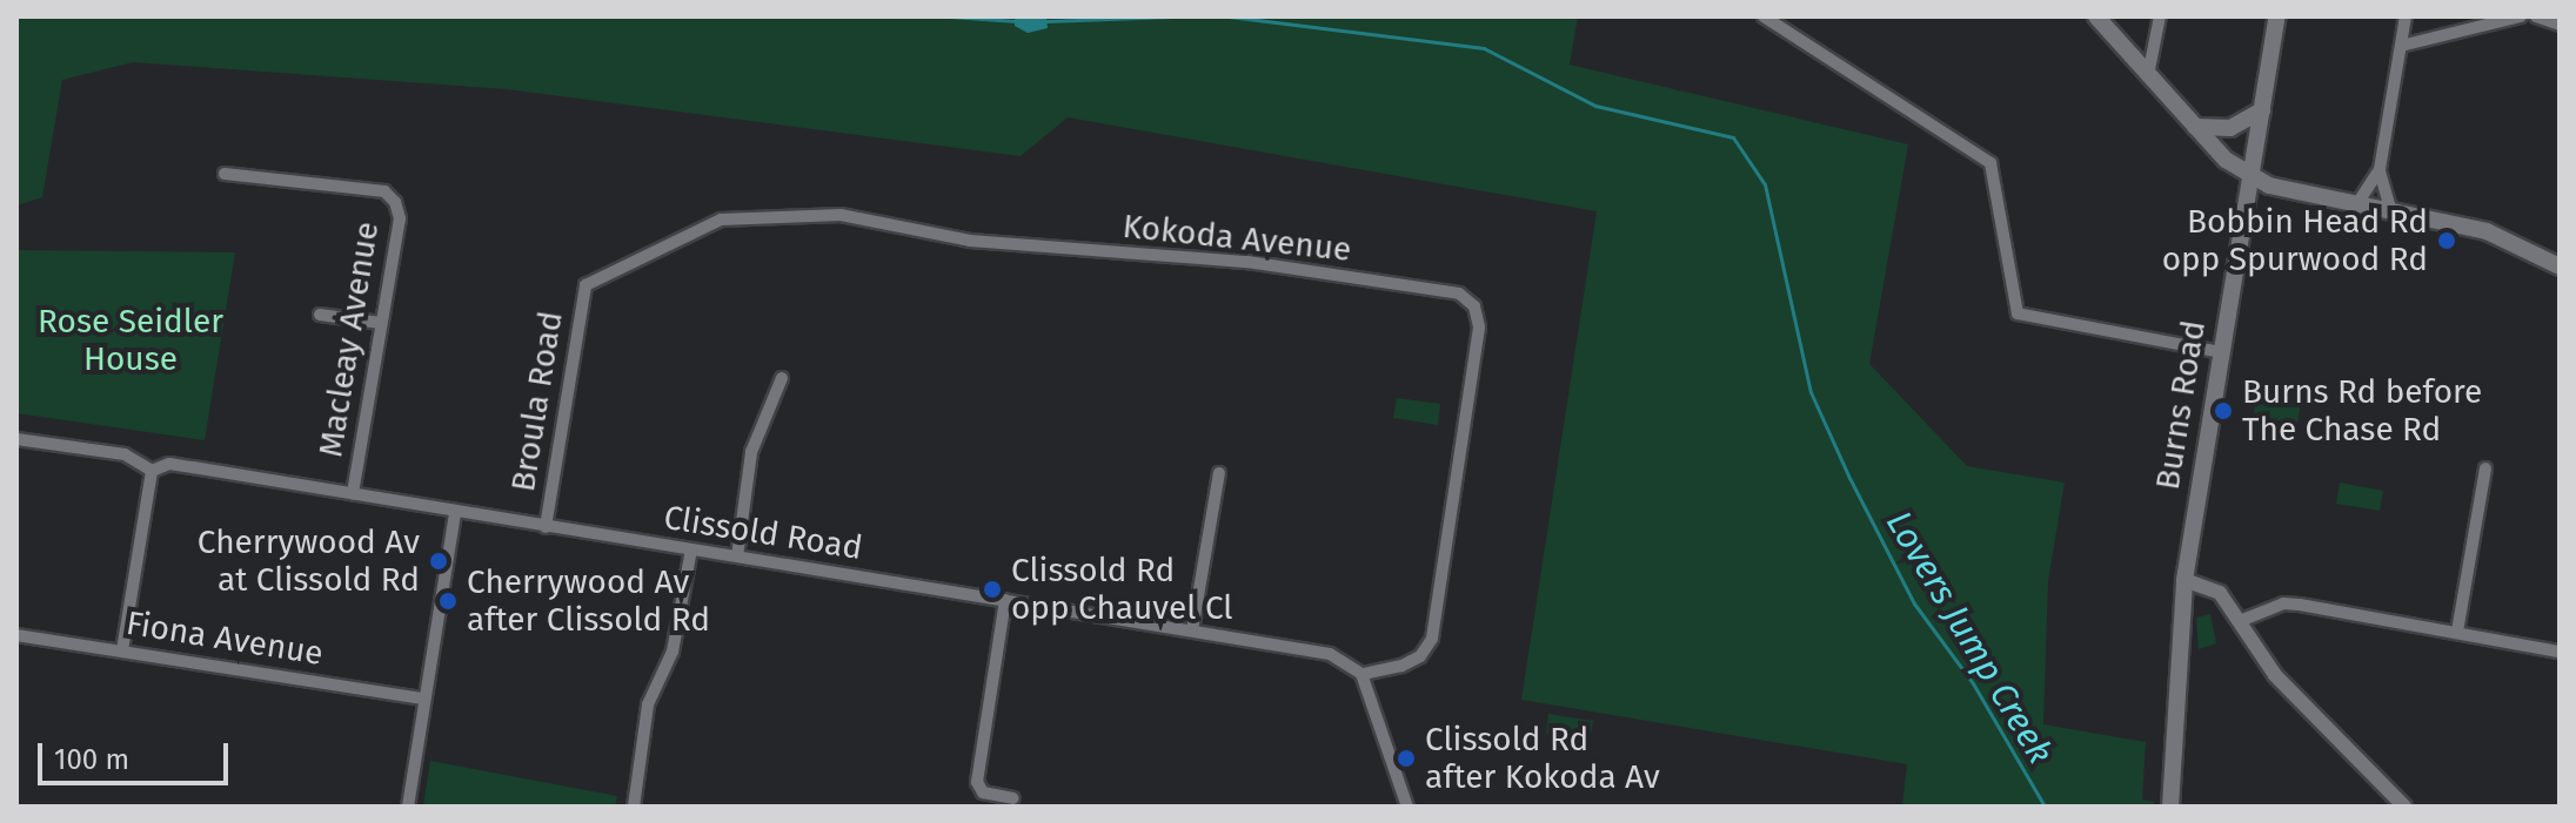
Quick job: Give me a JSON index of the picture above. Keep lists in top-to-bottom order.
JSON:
{
  "streets": {
    "main road": ["Burns Road"],
    "street": [
      "Kokoda Avenue",
      "Macleay Avenue",
      "Broula Road",
      "Clissold Road",
      "Fiona Avenue"
    ]
  },
  "crossings": [
    ["Kokoda Avenue", "Broula Road"],
    ["Kokoda Avenue", "Clissold Road"],
    ["Macleay Avenue", "Clissold Road"],
    ["Broula Road", "Clissold Road"]
  ],
  "water": ["Lovers Jump Creek"],
  "parks": ["Rose Seidler House"],
  "places": [
    "Bobbin Head Rd opp Spurwood Rd",
    "Burns Rd before The Chase Rd",
    "Cherrywood Av at Clissold Rd",
    "Clissold Rd opp Chauvel Cl",
    "Cherrywood Av after Clissold Rd",
    "Clissold Rd after Kokoda Av"
  ],
  "scale_bar": "100 m"
}
